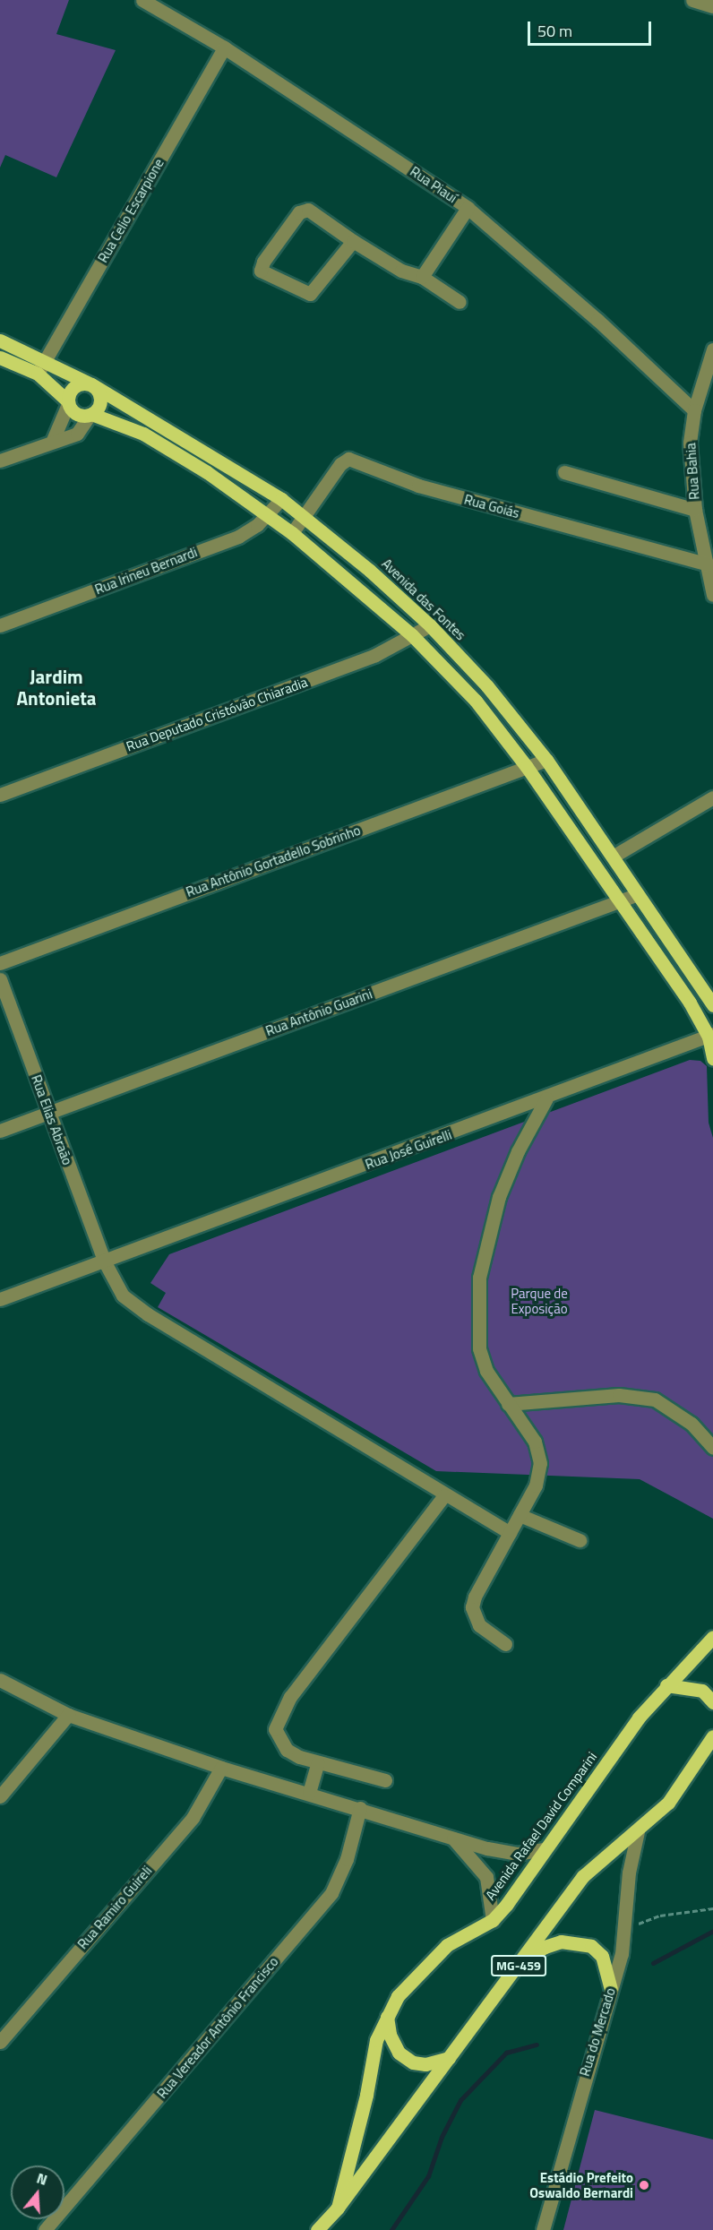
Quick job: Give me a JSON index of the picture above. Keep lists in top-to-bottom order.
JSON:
{
  "streets": {
    "main road": ["Avenida das Fontes", "Avenida Rafael David Comparini", "MG-459"],
    "street": [
      "Rua Piauí",
      "Rua Celio Escarpione",
      "Rua Bahia",
      "Rua Goiás",
      "Rua Irineu Bernardi",
      "Rua Deputado Cristóvão Chiaradia",
      "Rua Antônio Gortadello Sobrinho",
      "Rua Antônio Guarini",
      "Rua Elias Abraão",
      "Rua José Guirelli",
      "Rua Ramiro Guireli",
      "Rua Vereador Antônio Francisco",
      "Rua do Mercado"
    ]
  },
  "crossings": [
    ["Rua Piauí", "Rua Celio Escarpione"],
    ["Rua Piauí", "Rua Bahia"],
    ["Rua Celio Escarpione", "Avenida das Fontes"],
    ["Rua Bahia", "Rua Goiás"],
    ["Rua Goiás", "Avenida das Fontes"],
    ["Rua Irineu Bernardi", "Avenida das Fontes"],
    ["Avenida das Fontes", "Rua Deputado Cristóvão Chiaradia"],
    ["Avenida das Fontes", "Rua Antônio Gortadello Sobrinho"],
    ["Avenida das Fontes", "Rua Antônio Guarini"],
    ["Rua Antônio Guarini", "Rua Elias Abraão"],
    ["Rua Elias Abraão", "Rua José Guirelli"],
    ["Avenida Rafael David Comparini", "Rua do Mercado"]
  ],
  "districts": ["Jardim Antonieta"],
  "parks": ["Parque de Exposição"],
  "places": ["Estádio Prefeito Oswaldo Bernardi"],
  "scale_bar": "50 m",
  "north": "top"
}
